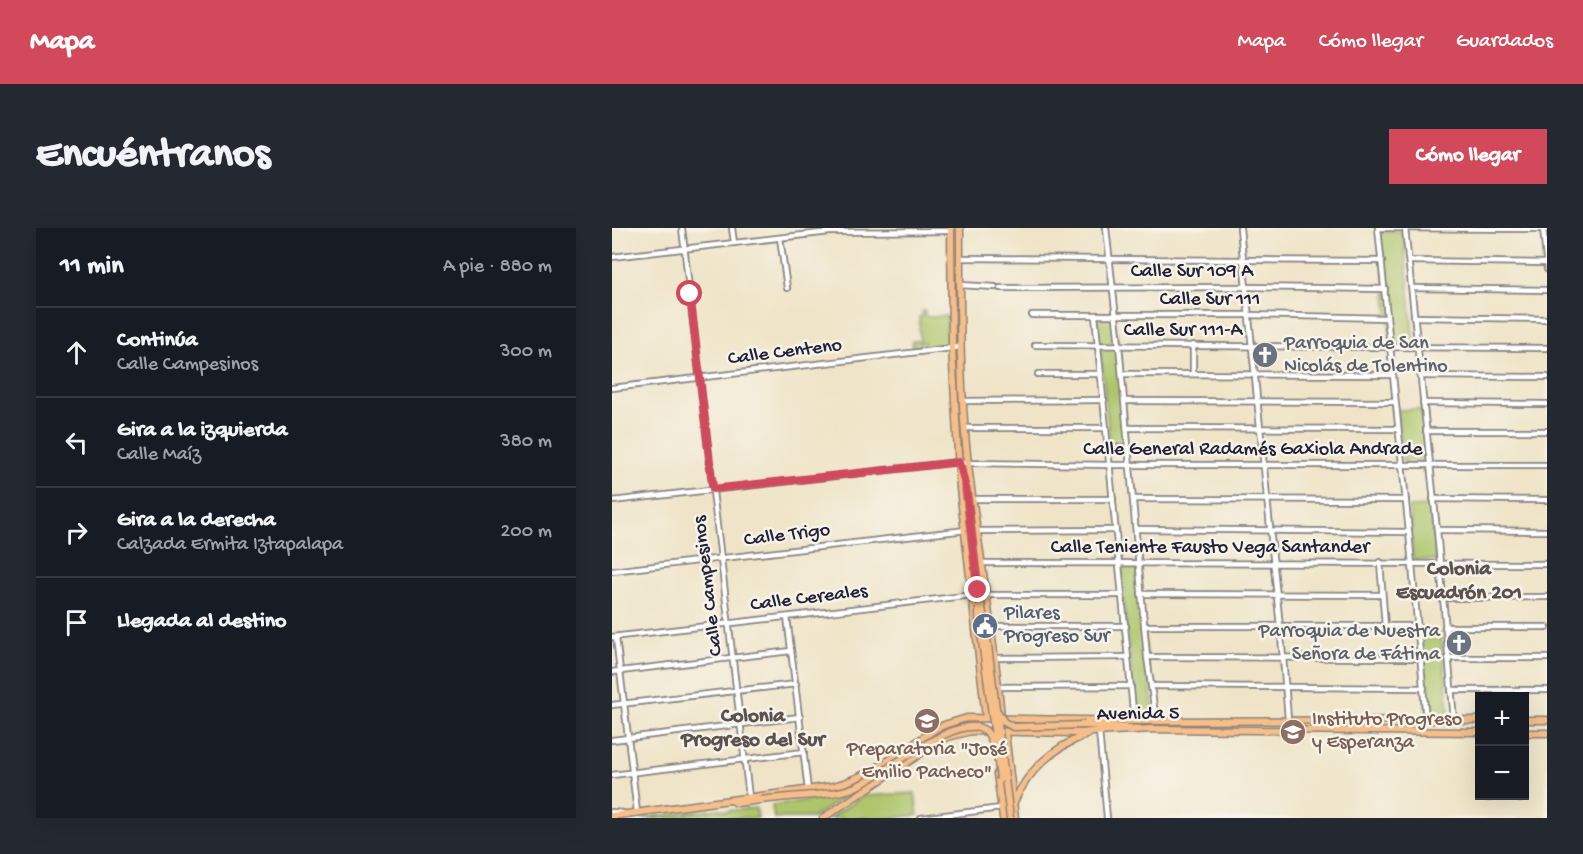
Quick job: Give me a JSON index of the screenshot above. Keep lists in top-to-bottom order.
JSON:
{
  "streets": {
    "main road": ["Avenida 5"],
    "street": [
      "Calle Sur 109 A",
      "Calle Sur 111",
      "Calle Sur 111-A",
      "Calle Centeno",
      "Calle General Radamés Gaxiola Andrade",
      "Calle Trigo",
      "Calle Teniente Fausto Vega Santander",
      "Calle Campesinos",
      "Calle Cereales"
    ]
  },
  "crossings": [
    ["Calle Centeno", "Calle Campesinos"],
    ["Calle General Radamés Gaxiola Andrade", "Calle Campesinos"],
    ["Calle Trigo", "Calle Campesinos"],
    ["Calle Campesinos", "Calle Cereales"],
    ["Calle Campesinos", "Avenida 5"]
  ],
  "districts": ["Colonia Escuadrón 201", "Colonia Progreso del Sur"],
  "places": {
    "church": ["Parroquia de San Nicolás de Tolentino", "Parroquia de Nuestra Señora de Fátima"],
    "public building": ["Pilares Progreso Sur"],
    "school or university": ["Preparatoria \"José Emilio Pacheco\"", "Instituto Progreso y Esperanza"]
  },
  "page": {
    "header": "Mapa",
    "nav": ["Mapa", "Cómo llegar", "Guardados"],
    "buttons": "Cómo llegar",
    "title": "Encuéntranos",
    "heading": ["11 min", "A pie · 880 m"],
    "list": [
      ["Continúa", "Calle Campesinos", "300 m"],
      ["Gira a la izquierda", "Calle Maíz", "380 m"],
      ["Gira a la derecha", "Calzada Ermita Iztapalapa", "200 m"],
      "Llegada al destino"
    ],
    "map_buttons": ["+", "−"]
  }
}
